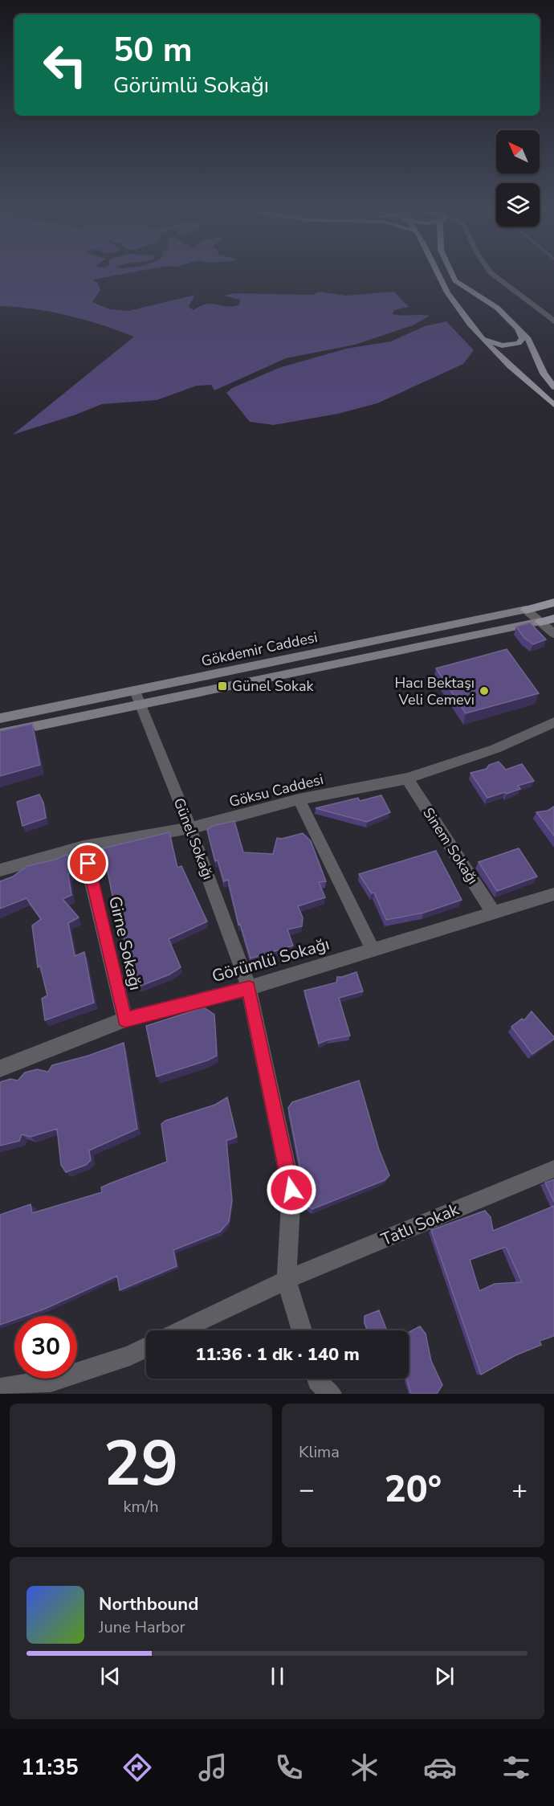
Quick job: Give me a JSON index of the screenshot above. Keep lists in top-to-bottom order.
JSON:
{
  "streets": {
    "main road": ["Gökdemir Caddesi"],
    "street": [
      "Göksu Caddesi",
      "Günel Sokağı",
      "Sinem Sokağı",
      "Girne Sokağı",
      "Görümlü Sokağı",
      "Tatlı Sokak"
    ]
  },
  "crossings": [
    ["Gökdemir Caddesi", "Günel Sokağı"],
    ["Göksu Caddesi", "Günel Sokağı"],
    ["Göksu Caddesi", "Sinem Sokağı"],
    ["Göksu Caddesi", "Girne Sokağı"],
    ["Günel Sokağı", "Görümlü Sokağı"],
    ["Günel Sokağı", "Tatlı Sokak"],
    ["Sinem Sokağı", "Görümlü Sokağı"],
    ["Girne Sokağı", "Görümlü Sokağı"]
  ],
  "places": {
    "transit": ["Günel Sokak"],
    "other": ["Hacı Bektaşı Veli Cemevi"]
  },
  "north": "top left",
  "page": {
    "turn": ["50 m", "Görümlü Sokağı"],
    "limit": "30",
    "trip": "11:36 · 1 dk · 140 m",
    "tile": [
      ["29", "km/h"],
      "Klima"
    ],
    "heat": ["−", "20°", "+"],
    "song": ["Northbound", "June Harbor"],
    "tabs": "11:35"
  }
}
